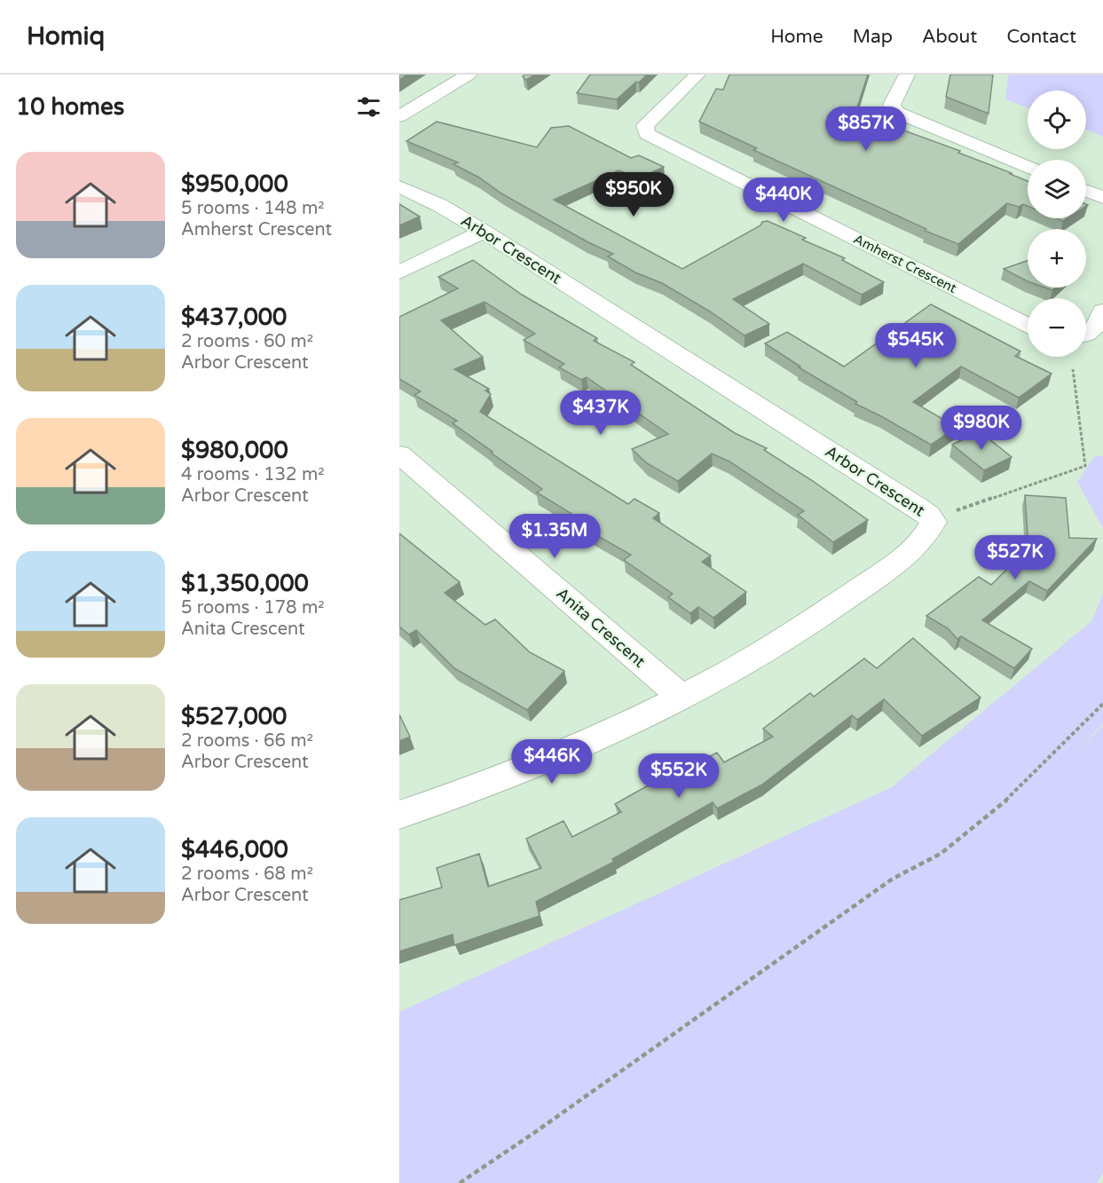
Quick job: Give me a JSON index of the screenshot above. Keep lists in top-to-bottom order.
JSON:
{
  "streets": {
    "street": ["Arbor Crescent", "Amherst Crescent", "Anita Crescent"]
  },
  "crossings": [
    ["Arbor Crescent", "Anita Crescent"]
  ],
  "page": {
    "header": "Homiq",
    "nav": [
      "Home",
      "Map",
      "About",
      "Contact"
    ],
    "heading": "10 homes",
    "map_buttons": ["+", "−"],
    "price": [
      "$857K",
      "$950K",
      "$440K",
      "$545K",
      "$437K",
      "$980K",
      "$1.35M",
      "$527K",
      "$446K",
      "$552K"
    ],
    "list": [
      {
        "name": "$950,000",
        "note": "5 rooms · 148 m² · Amherst Crescent"
      },
      {
        "name": "$437,000",
        "note": "2 rooms · 60 m² · Arbor Crescent"
      },
      {
        "name": "$980,000",
        "note": "4 rooms · 132 m² · Arbor Crescent"
      },
      {
        "name": "$1,350,000",
        "note": "5 rooms · 178 m² · Anita Crescent"
      },
      {
        "name": "$527,000",
        "note": "2 rooms · 66 m² · Arbor Crescent"
      },
      {
        "name": "$446,000",
        "note": "2 rooms · 68 m² · Arbor Crescent"
      }
    ]
  }
}
